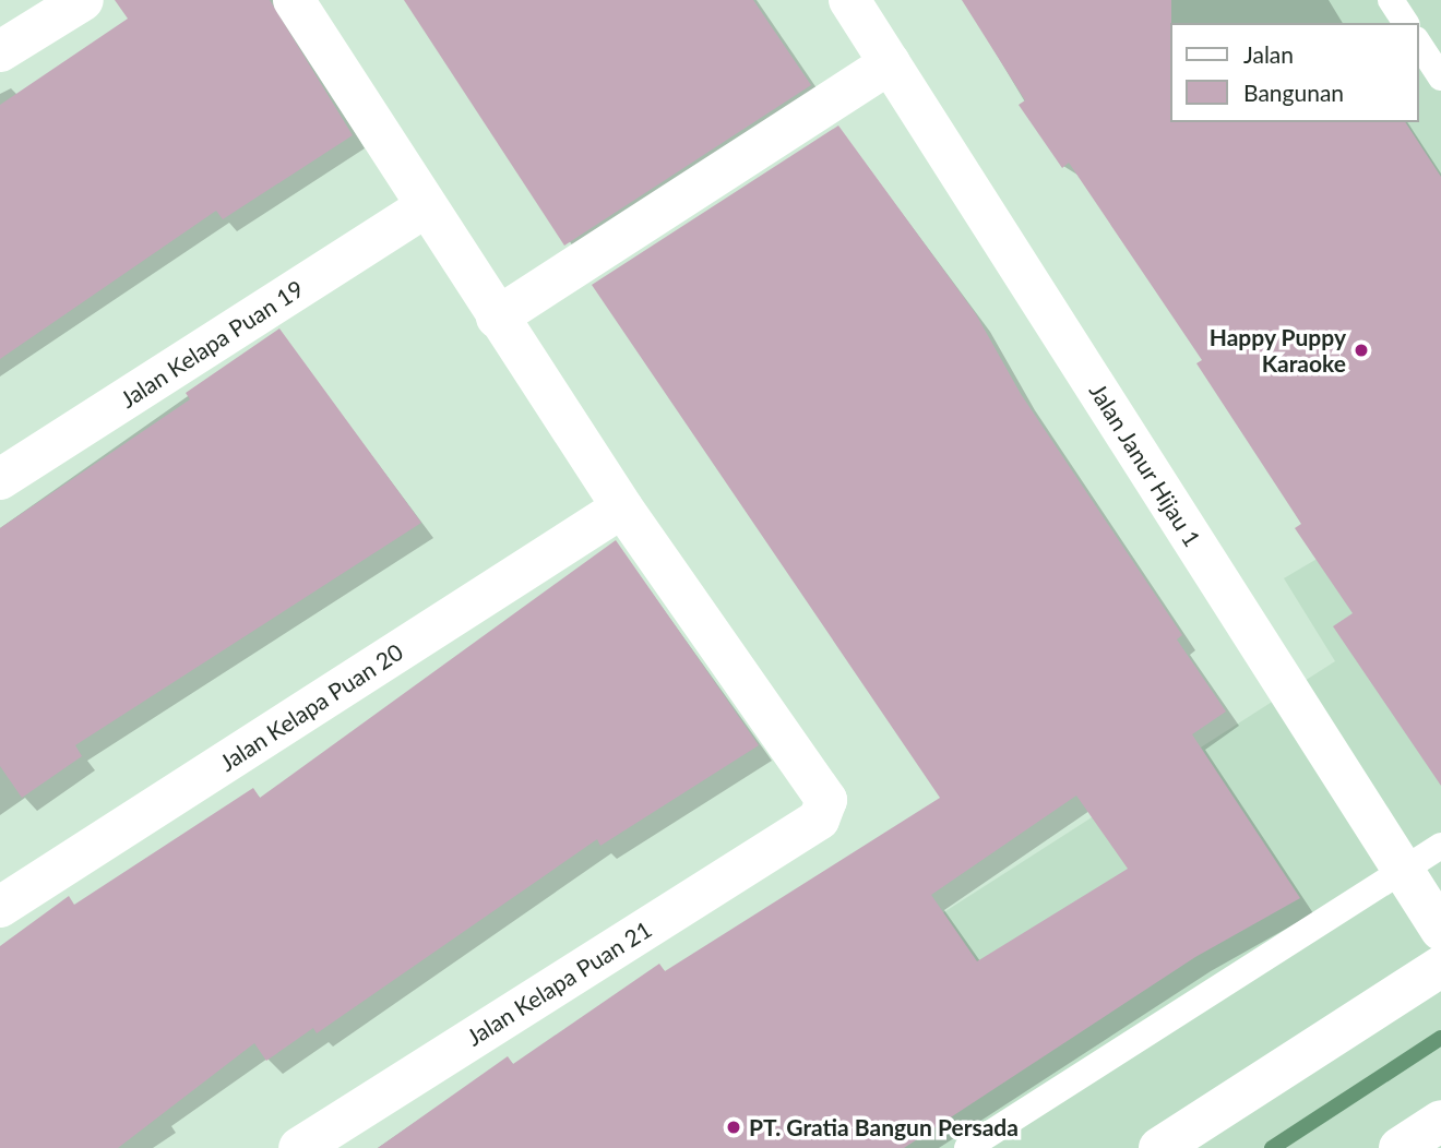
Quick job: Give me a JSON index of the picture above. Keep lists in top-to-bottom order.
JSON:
{
  "streets": {
    "street": [
      "Jalan Kelapa Puan 19",
      "Jalan Janur Hijau 1",
      "Jalan Kelapa Puan 20",
      "Jalan Kelapa Puan 21"
    ]
  },
  "crossings": [
    ["Jalan Kelapa Puan 20", "Jalan Kelapa Puan 21"]
  ],
  "places": ["Happy Puppy Karaoke", "PT. Gratia Bangun Persada"],
  "legend": ["Jalan", "Bangunan"]
}
